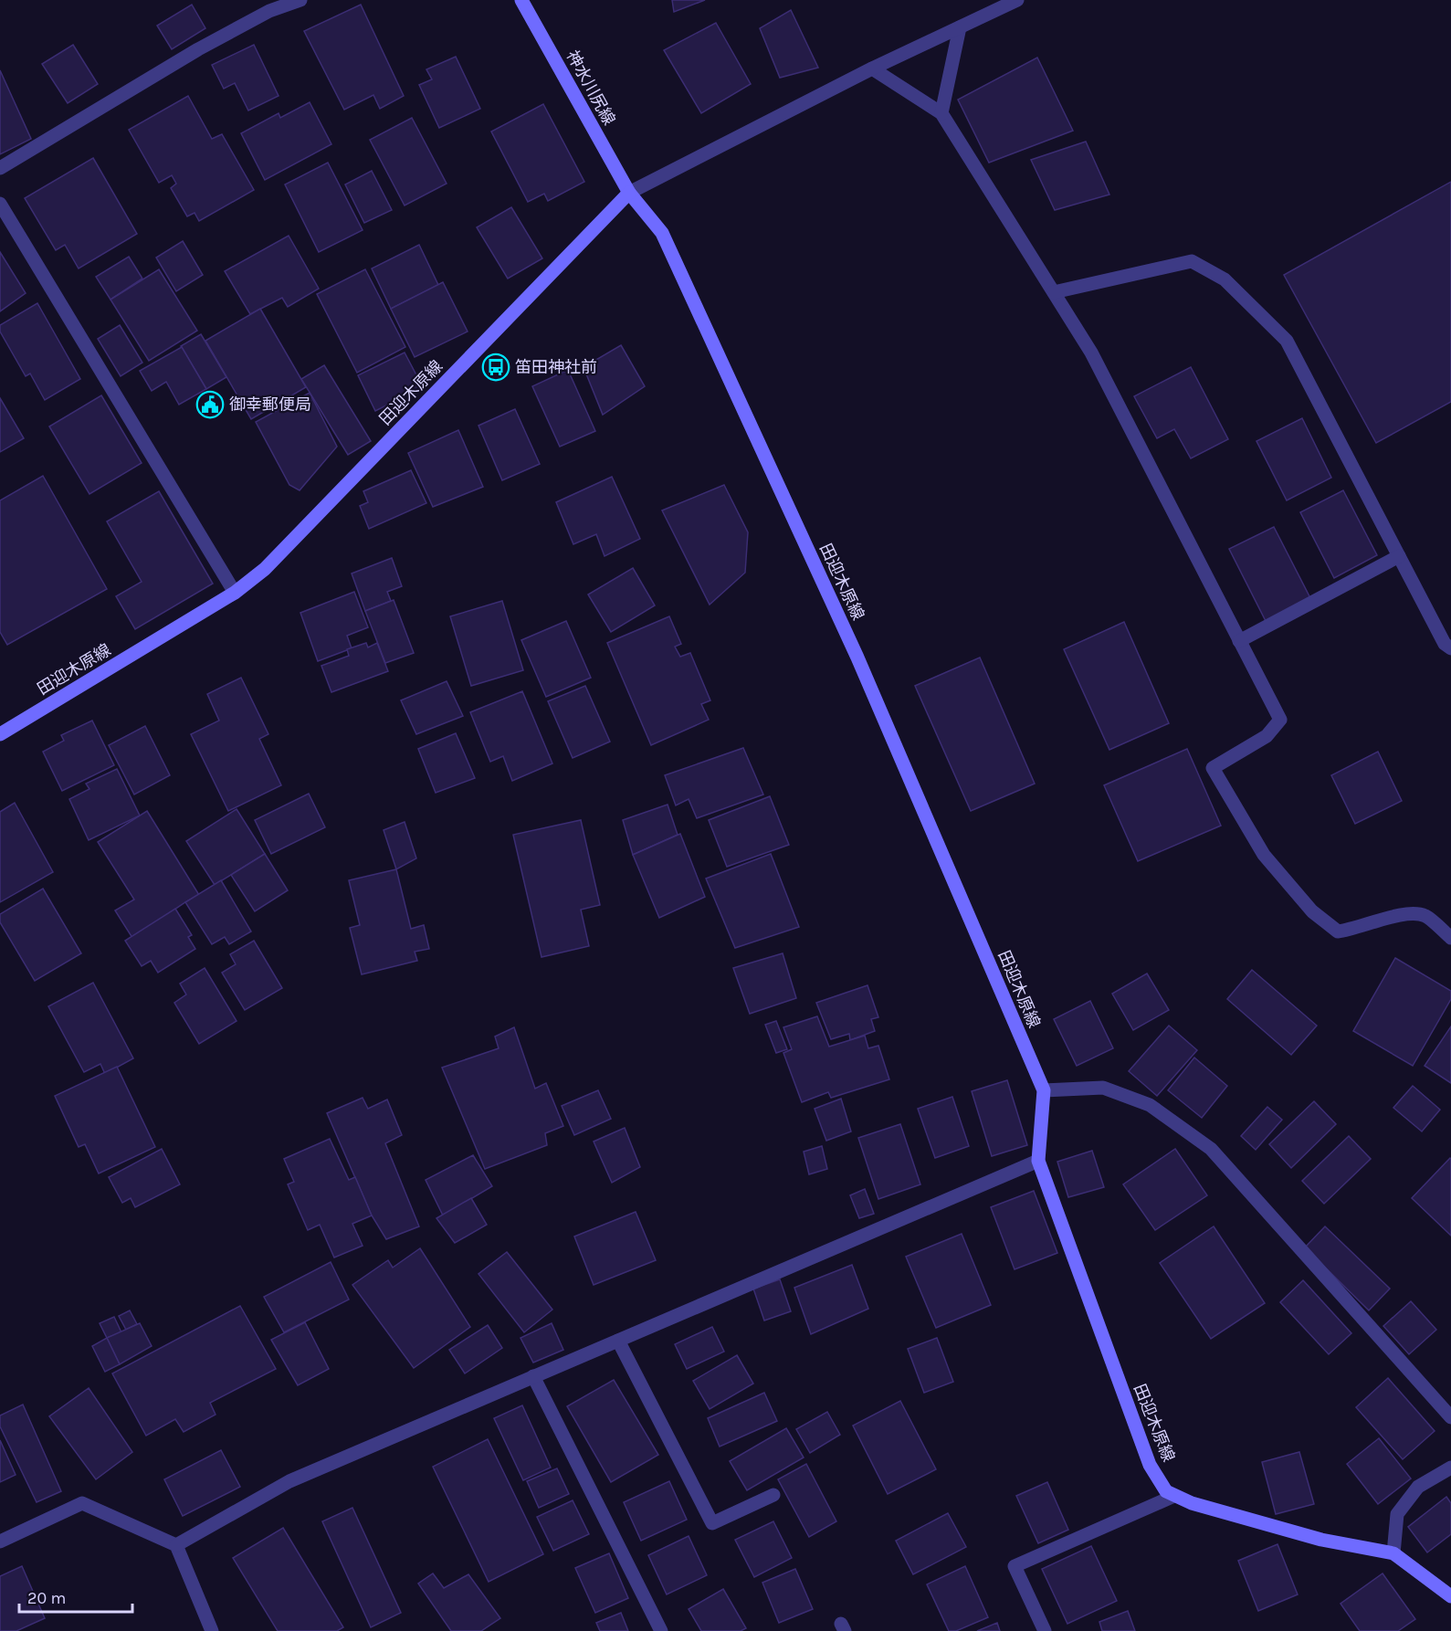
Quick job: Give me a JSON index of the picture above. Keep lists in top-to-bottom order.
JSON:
{
  "streets": {
    "main road": ["神水川尻線", "田迎木原線"]
  },
  "crossings": [
    ["神水川尻線", "田迎木原線"]
  ],
  "places": {
    "bus stop": ["笛田神社前"],
    "public building": ["御幸郵便局"]
  },
  "scale_bar": "20 m"
}
